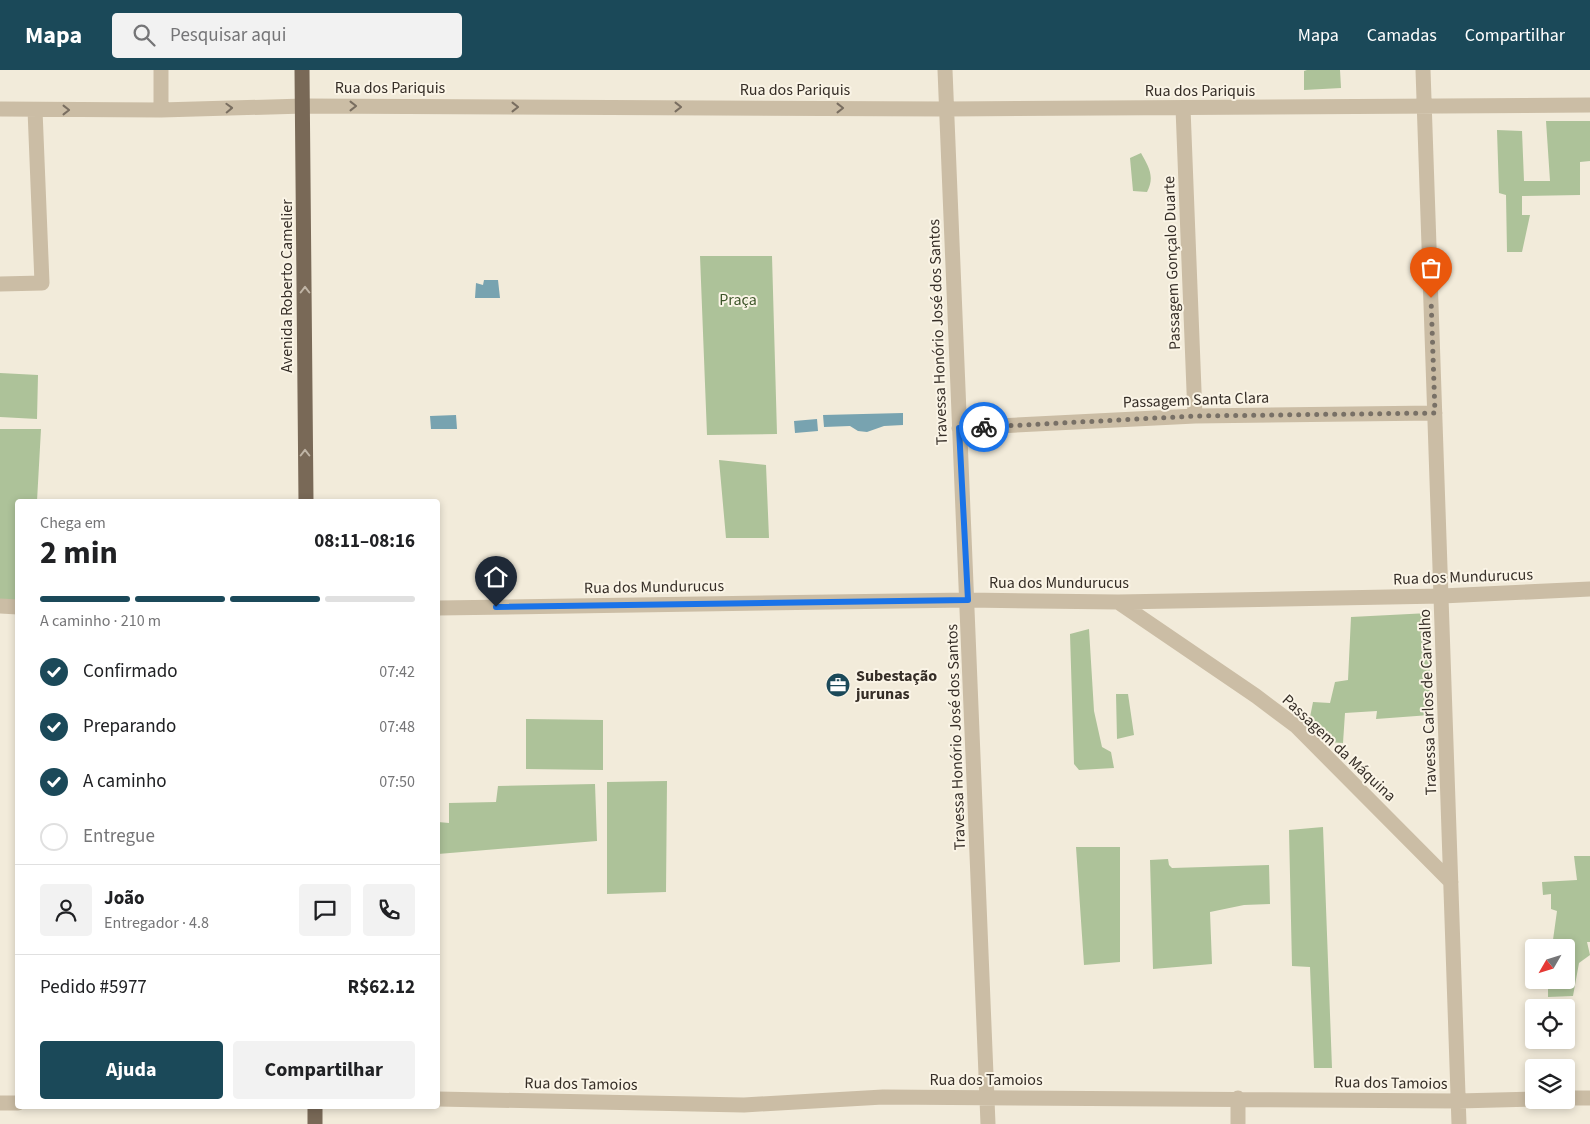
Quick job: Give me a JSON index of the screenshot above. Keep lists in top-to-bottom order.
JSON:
{
  "streets": {
    "main road": ["Avenida Roberto Camelier"],
    "street": [
      "Rua dos Pariquis",
      "Passagem Gonçalo Duarte",
      "Travessa Honório José dos Santos",
      "Passagem Santa Clara",
      "Rua dos Mundurucus",
      "Travessa Carlos de Carvalho",
      "Passagem da Máquina",
      "Rua dos Tamoios"
    ]
  },
  "crossings": [
    ["Rua dos Pariquis", "Passagem Gonçalo Duarte"],
    ["Rua dos Pariquis", "Avenida Roberto Camelier"],
    ["Rua dos Pariquis", "Travessa Honório José dos Santos"],
    ["Rua dos Pariquis", "Travessa Carlos de Carvalho"],
    ["Passagem Gonçalo Duarte", "Passagem Santa Clara"],
    ["Travessa Honório José dos Santos", "Passagem Santa Clara"],
    ["Travessa Honório José dos Santos", "Rua dos Mundurucus"],
    ["Travessa Honório José dos Santos", "Rua dos Tamoios"],
    ["Passagem Santa Clara", "Travessa Carlos de Carvalho"],
    ["Rua dos Mundurucus", "Travessa Carlos de Carvalho"],
    ["Rua dos Mundurucus", "Passagem da Máquina"],
    ["Travessa Carlos de Carvalho", "Passagem da Máquina"],
    ["Travessa Carlos de Carvalho", "Rua dos Tamoios"]
  ],
  "one_way": ["Rua dos Pariquis", "Avenida Roberto Camelier"],
  "parks": ["Praça"],
  "places": {
    "office": ["Subestação jurunas"]
  },
  "north": "bottom left",
  "page": {
    "header": "Mapa",
    "search": "Pesquisar aqui",
    "nav": ["Mapa", "Camadas", "Compartilhar"],
    "heading": ["2 min", "Chega em", "08:11–08:16"],
    "panel": [
      "João",
      "Entregador · 4.8",
      "Pedido #5977",
      "R$62.12"
    ],
    "bar": "A caminho · 210 m",
    "list": [
      ["Confirmado", "07:42"],
      ["Preparando", "07:48"],
      ["A caminho", "07:50"],
      "Entregue"
    ],
    "buttons": ["Ajuda", "Compartilhar"]
  }
}
